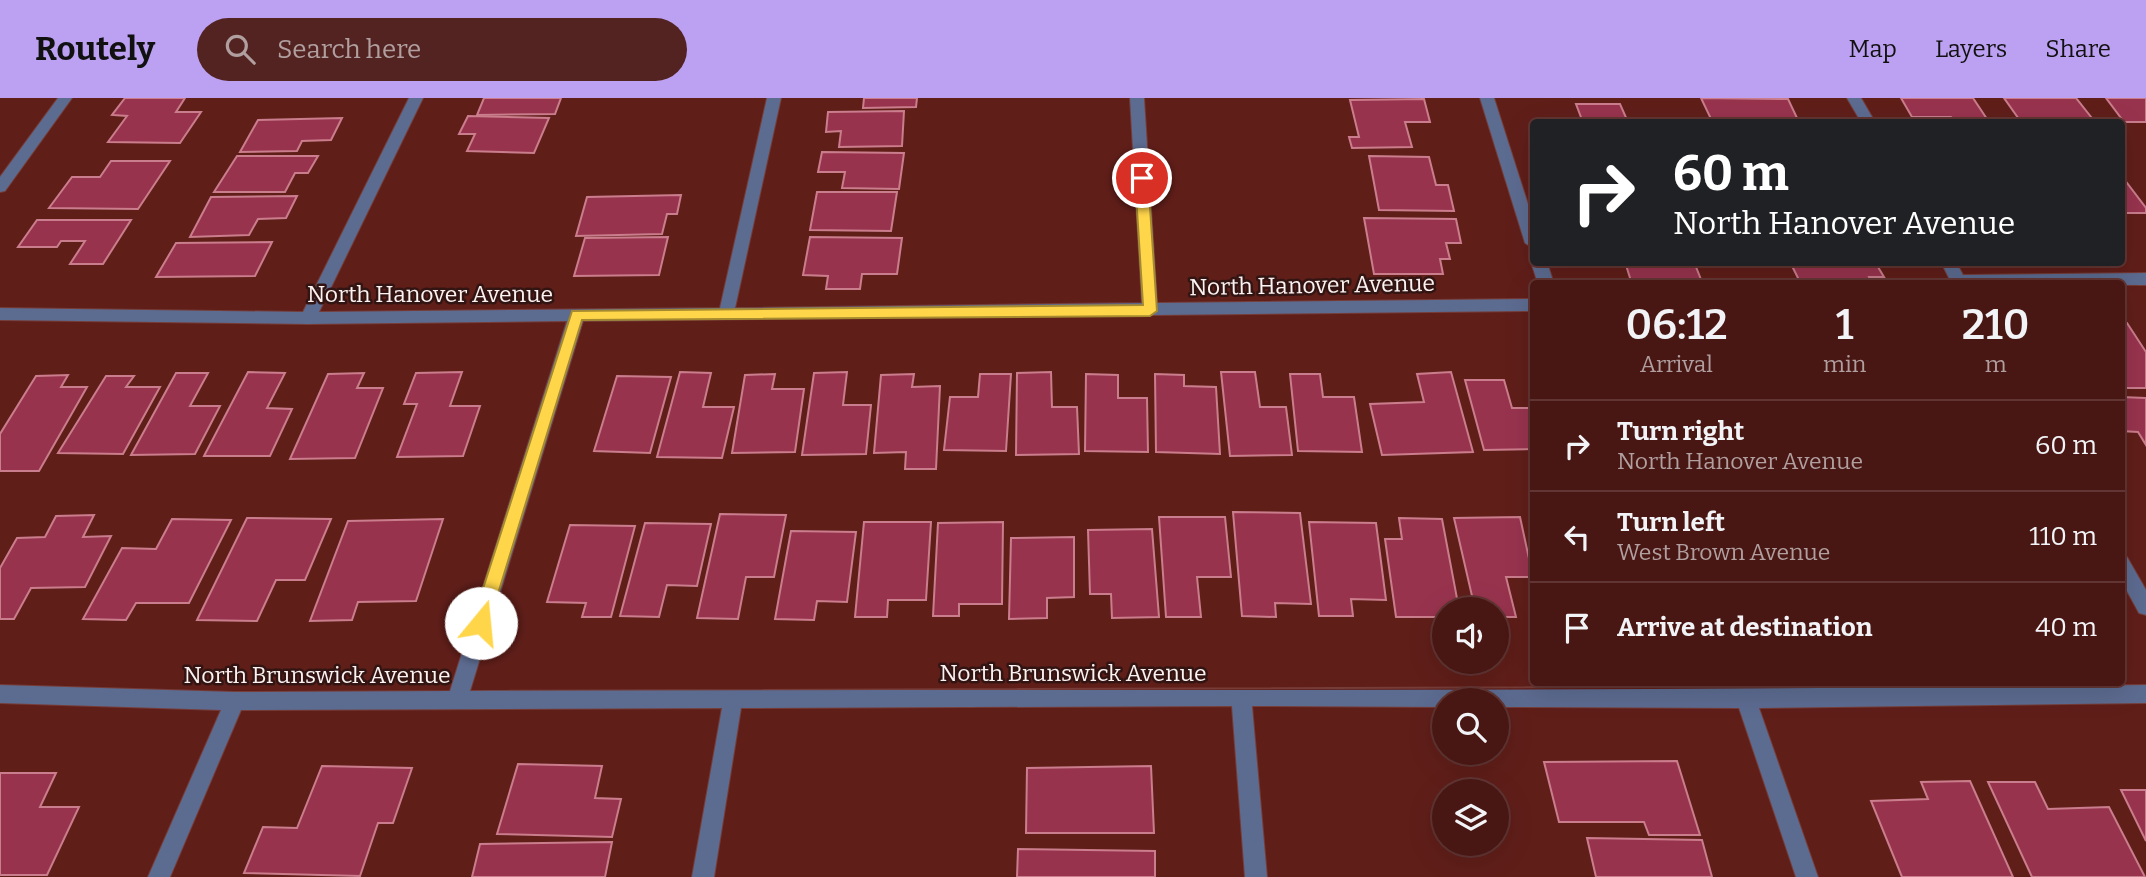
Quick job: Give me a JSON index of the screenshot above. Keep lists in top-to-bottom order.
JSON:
{
  "streets": {
    "street": ["North Hanover Avenue", "North Brunswick Avenue"]
  },
  "page": {
    "header": "Routely",
    "search": "Search here",
    "nav": ["Map", "Layers", "Share"],
    "turn": ["60 m", "North Hanover Avenue"],
    "eta": [
      "06:12",
      "Arrival",
      "1",
      "min",
      "210",
      "m"
    ],
    "list": [
      {
        "name": "Turn right",
        "note": "North Hanover Avenue",
        "value": "60 m"
      },
      {
        "name": "Turn left",
        "note": "West Brown Avenue",
        "value": "110 m"
      },
      {
        "name": "Arrive at destination",
        "value": "40 m"
      }
    ]
  }
}
